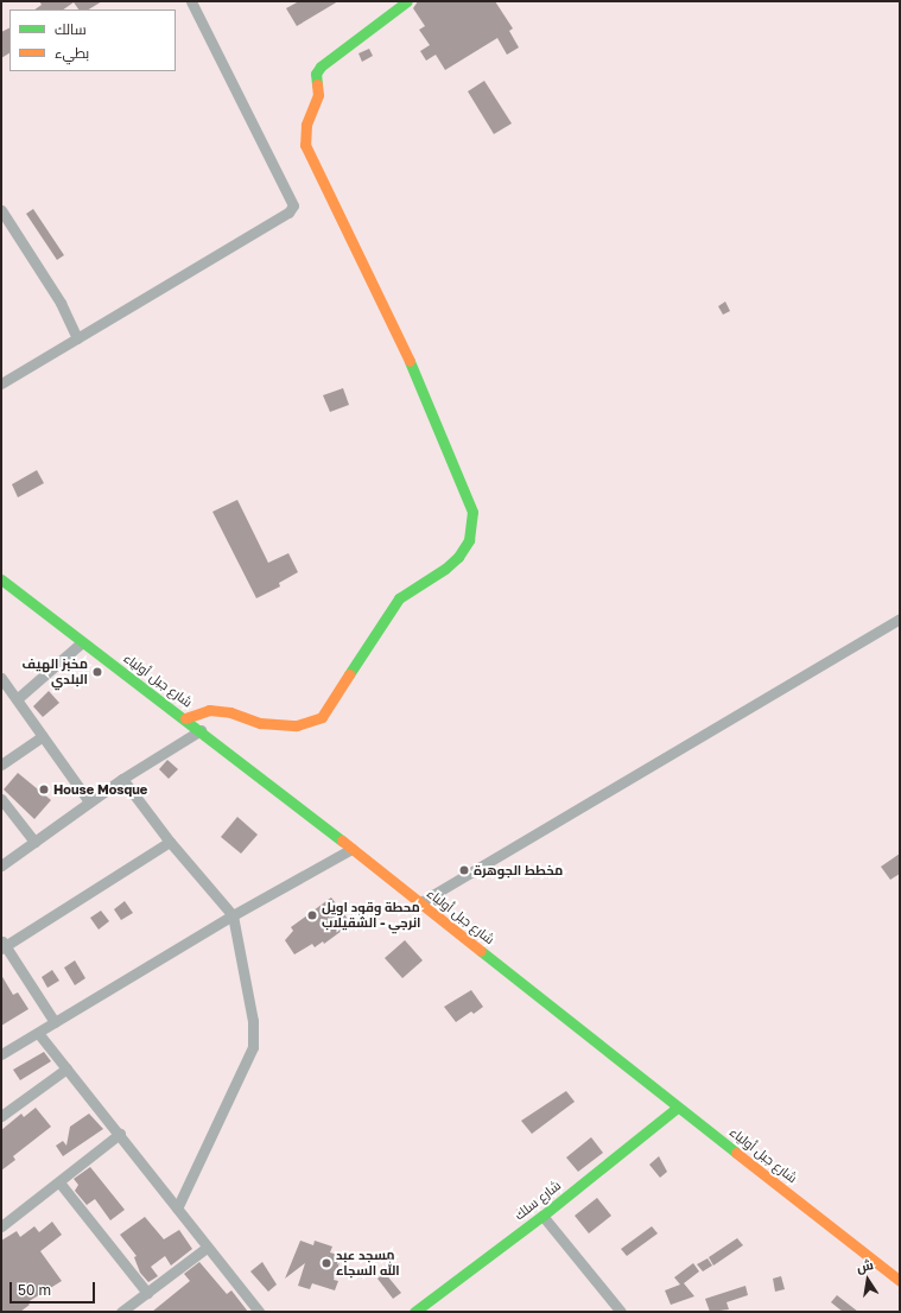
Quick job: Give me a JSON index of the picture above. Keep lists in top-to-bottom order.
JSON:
{
  "streets": {
    "main road": ["شارع جبل أولياء", "شارع سلك"]
  },
  "crossings": [
    ["شارع جبل أولياء", "شارع سلك"]
  ],
  "places": [
    "مخبز الهيف البلدي",
    "House Mosque",
    "مخطط الجوهرة",
    "محطة وقود اويل انرجي - الشقيلاب",
    "مسجد عبد الله السجاء"
  ],
  "legend": ["سالك", "بطيء"],
  "scale_bar": "50 m",
  "north": "top"
}
